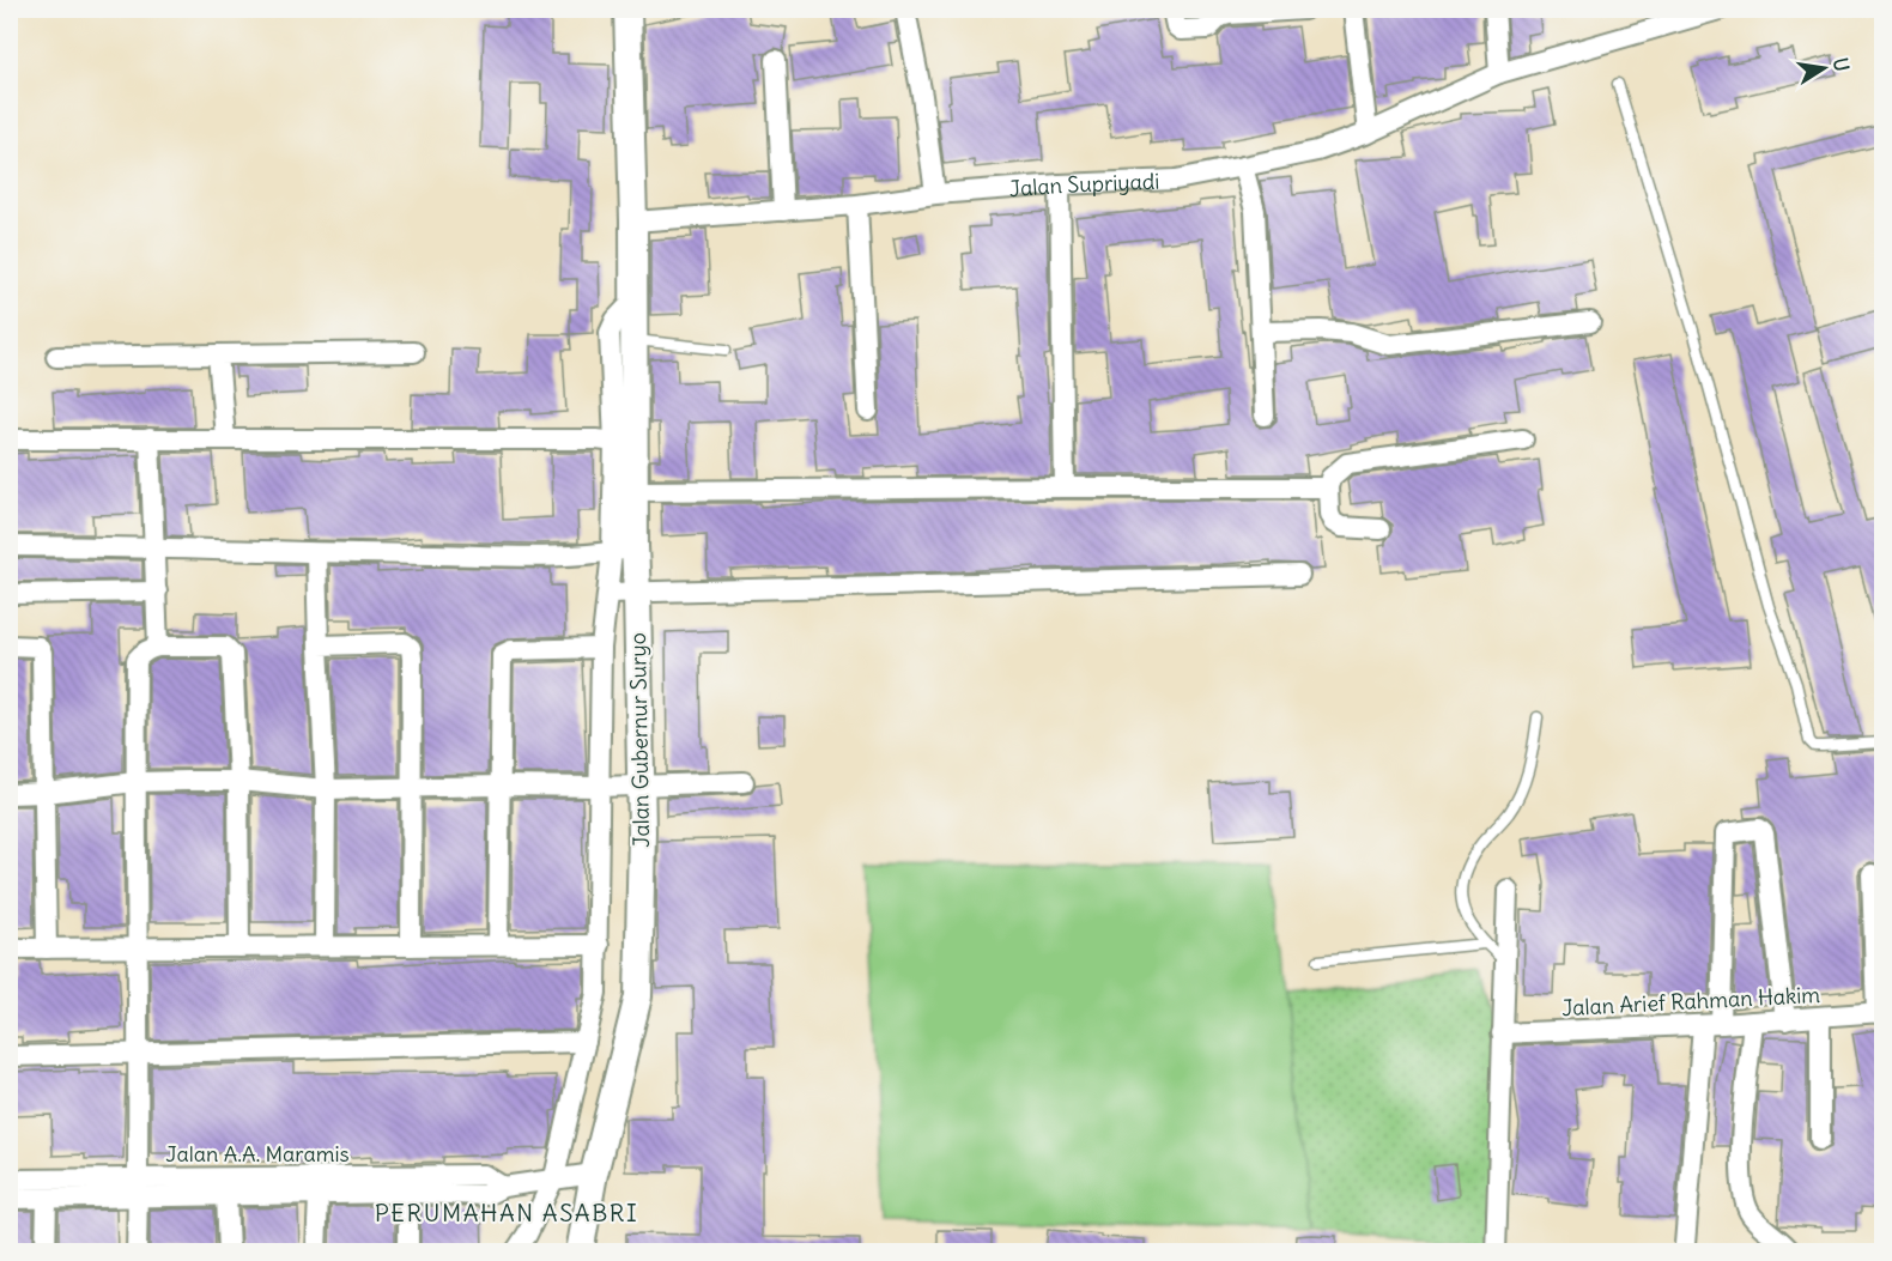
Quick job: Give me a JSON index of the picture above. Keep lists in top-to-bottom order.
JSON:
{
  "streets": {
    "main road": ["Jalan Gubernur Suryo"],
    "street": ["Jalan Supriyadi", "Jalan Arief Rahman Hakim", "Jalan A.A. Maramis"]
  },
  "crossings": [
    ["Jalan Supriyadi", "Jalan Gubernur Suryo"],
    ["Jalan Gubernur Suryo", "Jalan A.A. Maramis"]
  ],
  "districts": ["PERUMAHAN ASABRI"],
  "north": "right"
}
